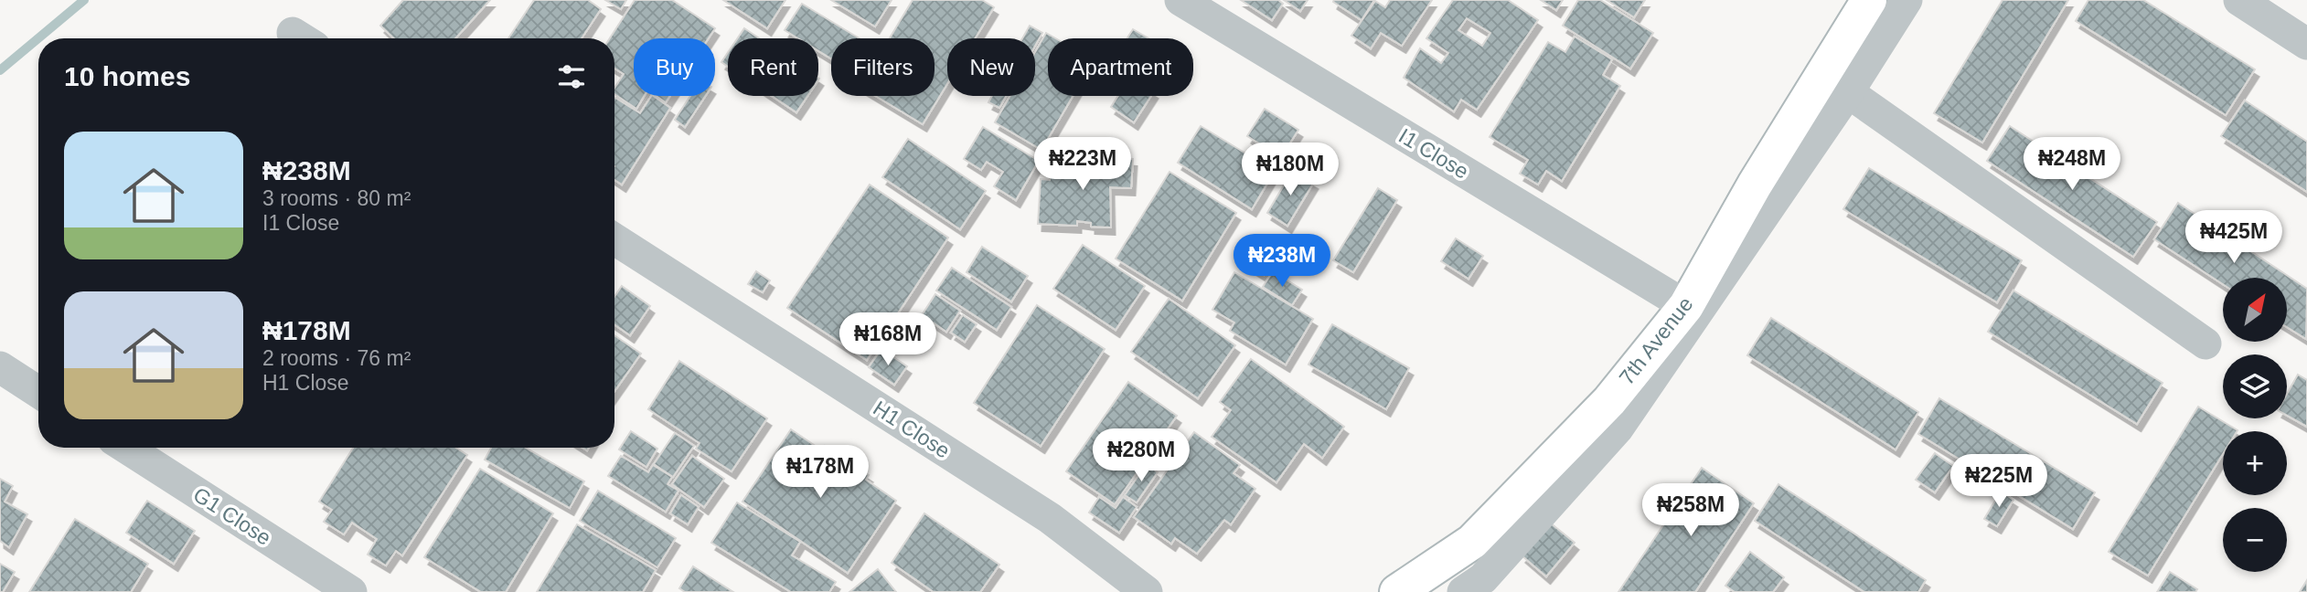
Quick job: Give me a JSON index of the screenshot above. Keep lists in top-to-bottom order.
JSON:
{
  "streets": {
    "main road": ["7th Avenue"],
    "street": ["I1 Close", "H1 Close", "G1 Close"]
  },
  "crossings": [
    ["I1 Close", "7th Avenue"]
  ],
  "north": "top right",
  "page": {
    "chip": [
      "Buy",
      "Rent",
      "Filters",
      "New",
      "Apartment"
    ],
    "heading": "10 homes",
    "list": [
      {
        "name": "₦238M",
        "note": "3 rooms · 80 m² · I1 Close"
      },
      {
        "name": "₦178M",
        "note": "2 rooms · 76 m² · H1 Close"
      }
    ],
    "price": [
      "₦223M",
      "₦248M",
      "₦180M",
      "₦425M",
      "₦238M",
      "₦168M",
      "₦280M",
      "₦178M",
      "₦225M",
      "₦258M"
    ],
    "map_buttons": ["+", "−"]
  }
}
